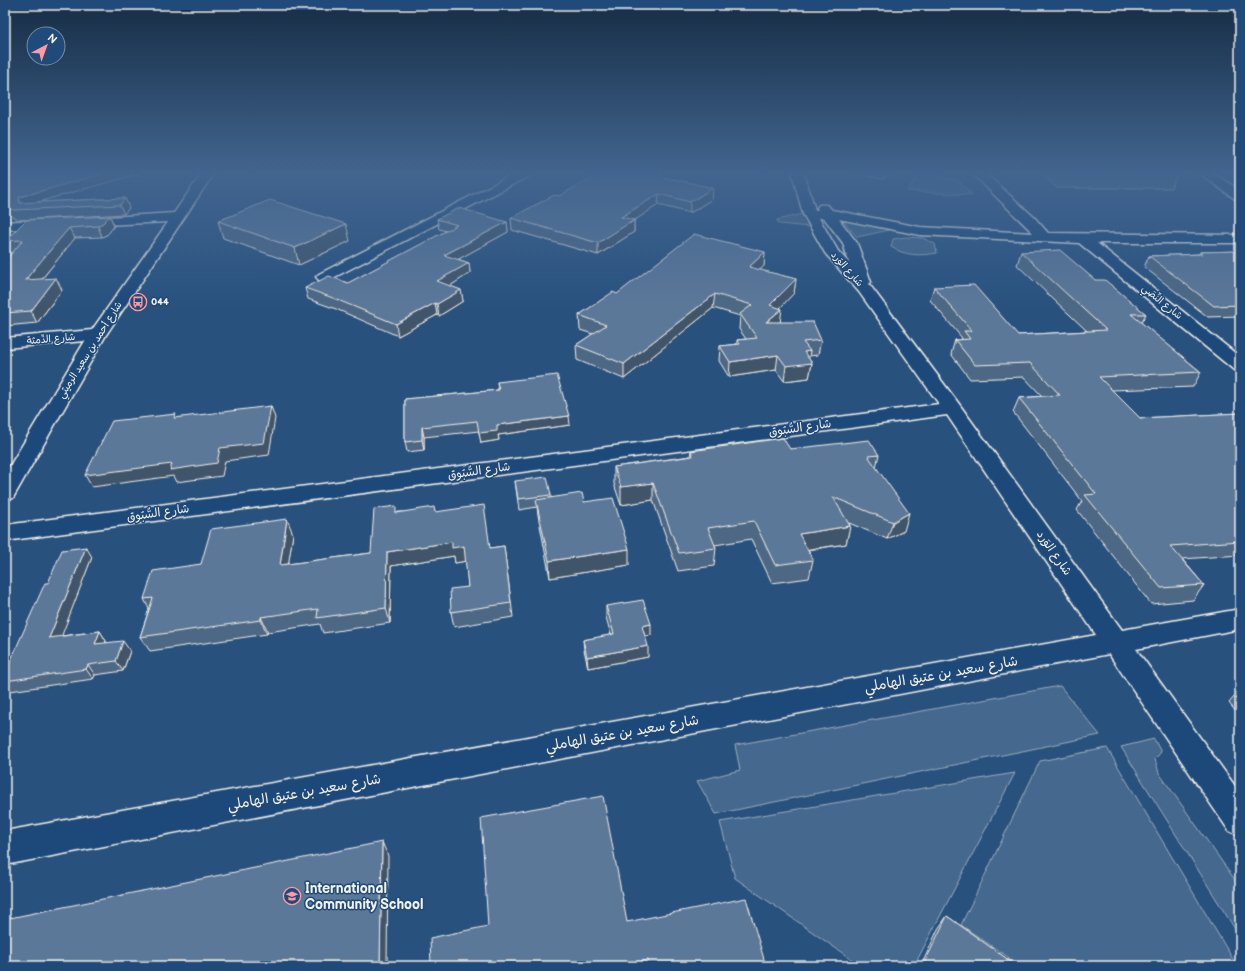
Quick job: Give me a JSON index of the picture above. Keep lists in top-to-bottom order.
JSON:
{
  "streets": {
    "street": [
      "شارع الوَرد",
      "شارع النِّصَي",
      "شارع الدِّمثة",
      "شارع أحمد بن سعيد الرميثي",
      "شارع السُّبُوق",
      "شارع سعيد بن عتيق الهاملي"
    ]
  },
  "crossings": [
    ["شارع الوَرد", "شارع السُّبُوق"],
    ["شارع الوَرد", "شارع سعيد بن عتيق الهاملي"],
    ["شارع الدِّمثة", "شارع أحمد بن سعيد الرميثي"]
  ],
  "places": {
    "bus stop": ["044"],
    "school or university": ["International Community School"]
  },
  "north": "top right"
}
